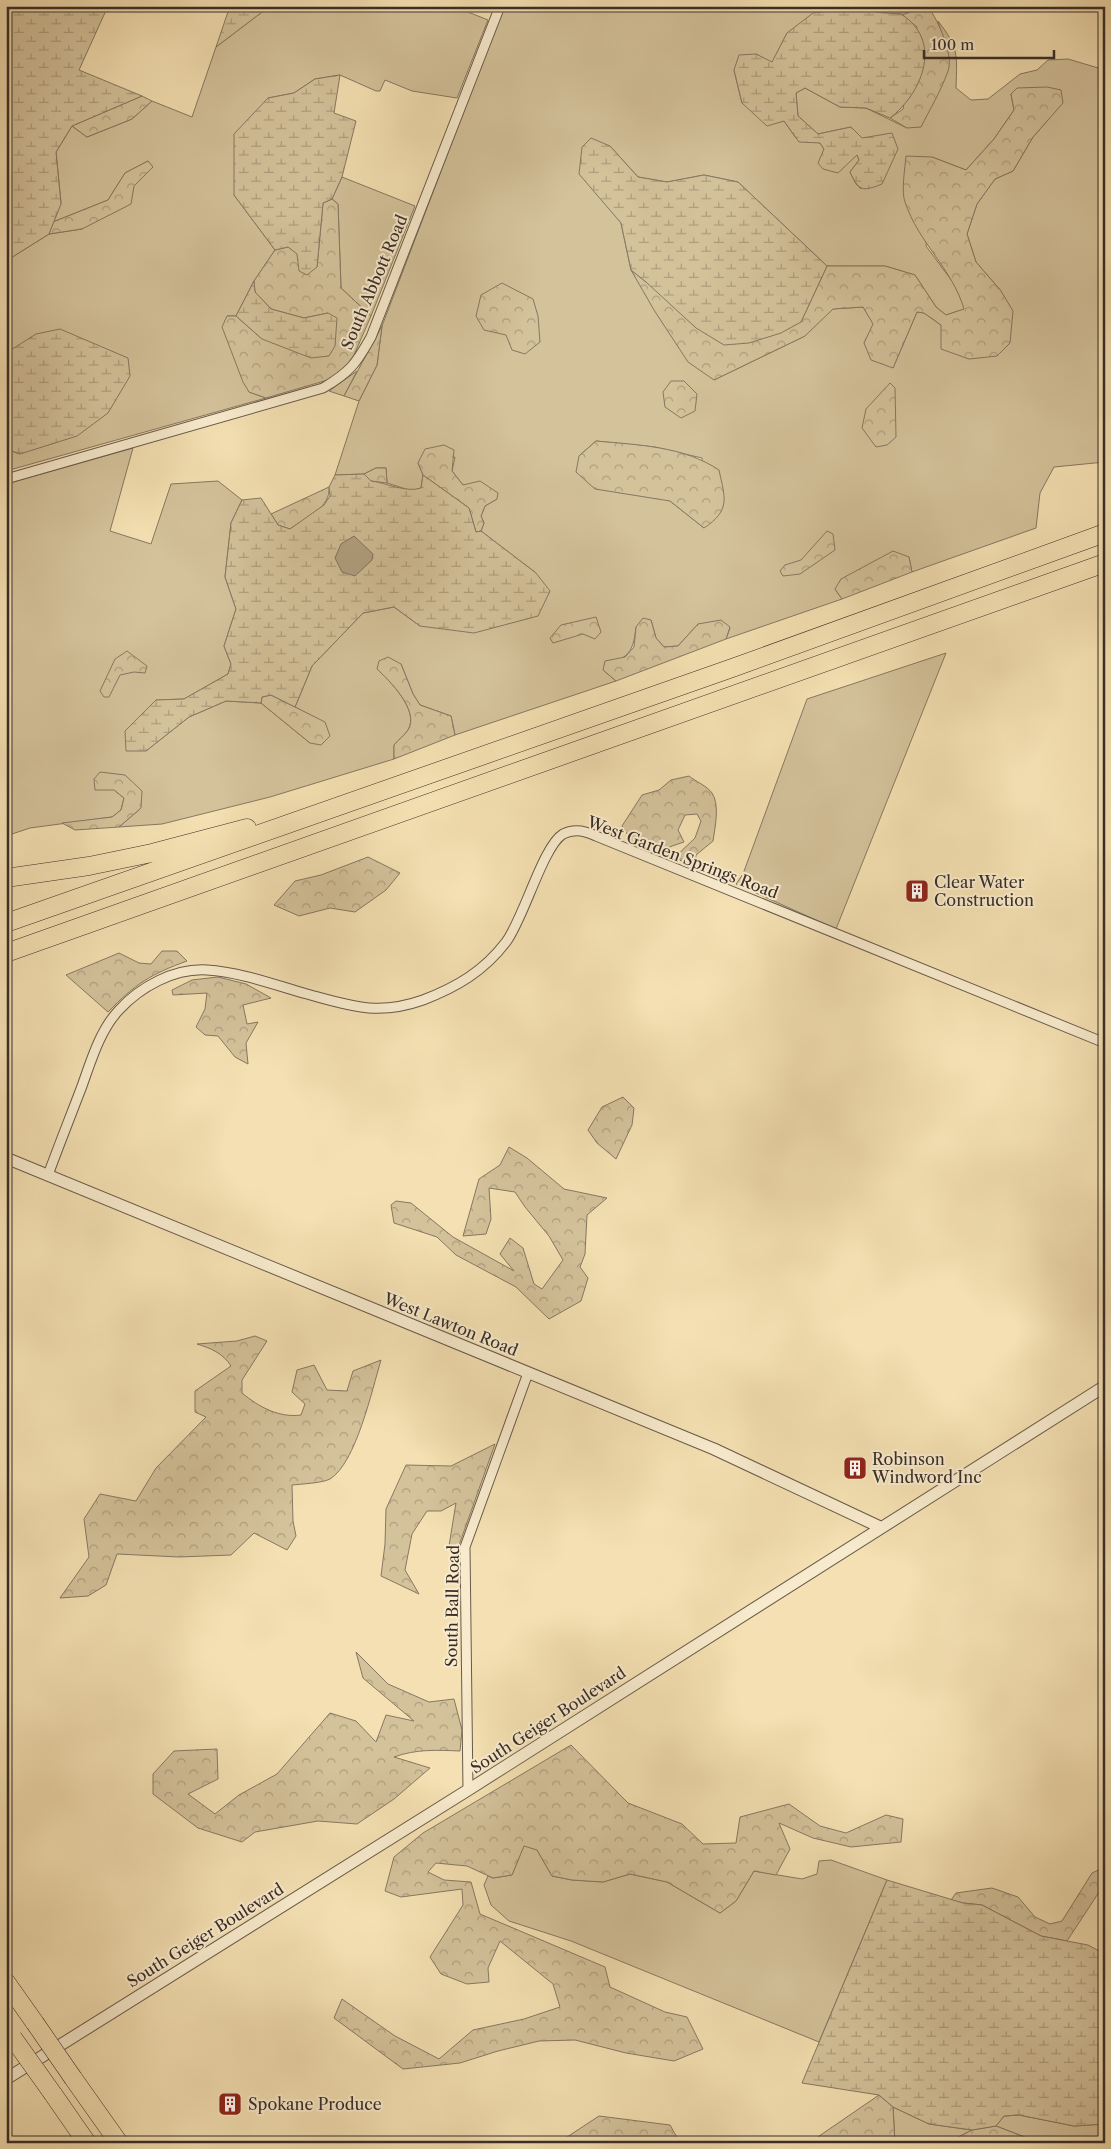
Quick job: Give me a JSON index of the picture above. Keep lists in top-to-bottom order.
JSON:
{
  "streets": {
    "street": [
      "South Abbott Road",
      "West Garden Springs Road",
      "West Lawton Road",
      "South Ball Road",
      "South Geiger Boulevard"
    ]
  },
  "crossings": [
    ["West Garden Springs Road", "West Lawton Road"],
    ["West Lawton Road", "South Ball Road"],
    ["West Lawton Road", "South Geiger Boulevard"],
    ["South Ball Road", "South Geiger Boulevard"]
  ],
  "places": {
    "building": ["Clear Water Construction", "Robinson Windword Inc", "Spokane Produce"]
  },
  "scale_bar": "100 m"
}
